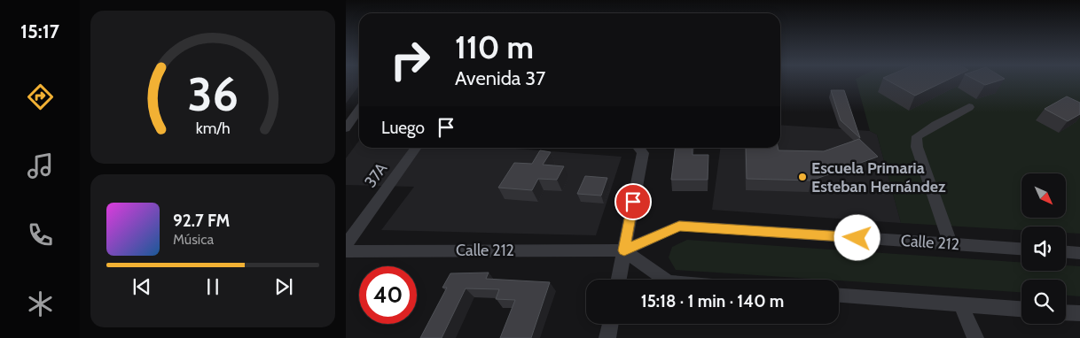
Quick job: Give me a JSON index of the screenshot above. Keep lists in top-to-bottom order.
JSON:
{
  "streets": {
    "street": ["37A", "Calle 212"]
  },
  "places": ["Escuela Primaria Esteban Hernández"],
  "north": "bottom right",
  "page": {
    "tabs": "15:17",
    "turn": ["110 m", "Avenida 37"],
    "then": "Luego",
    "song": ["92.7 FM", "Música"],
    "limit": "40",
    "trip": "15:18 · 1 min · 140 m",
    "gauge": ["36", "km/h"]
  }
}
